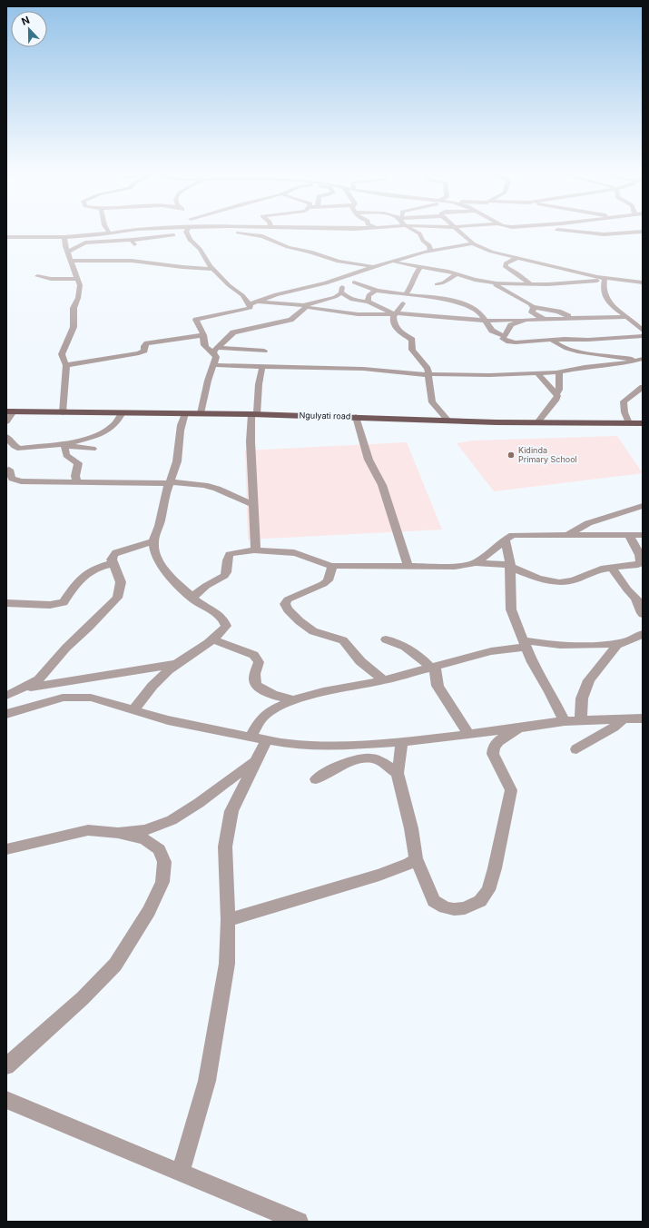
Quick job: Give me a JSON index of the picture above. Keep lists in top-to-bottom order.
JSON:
{
  "streets": {
    "main road": ["Ngulyati road"]
  },
  "places": ["Kidinda Primary School"],
  "north": "top"
}
